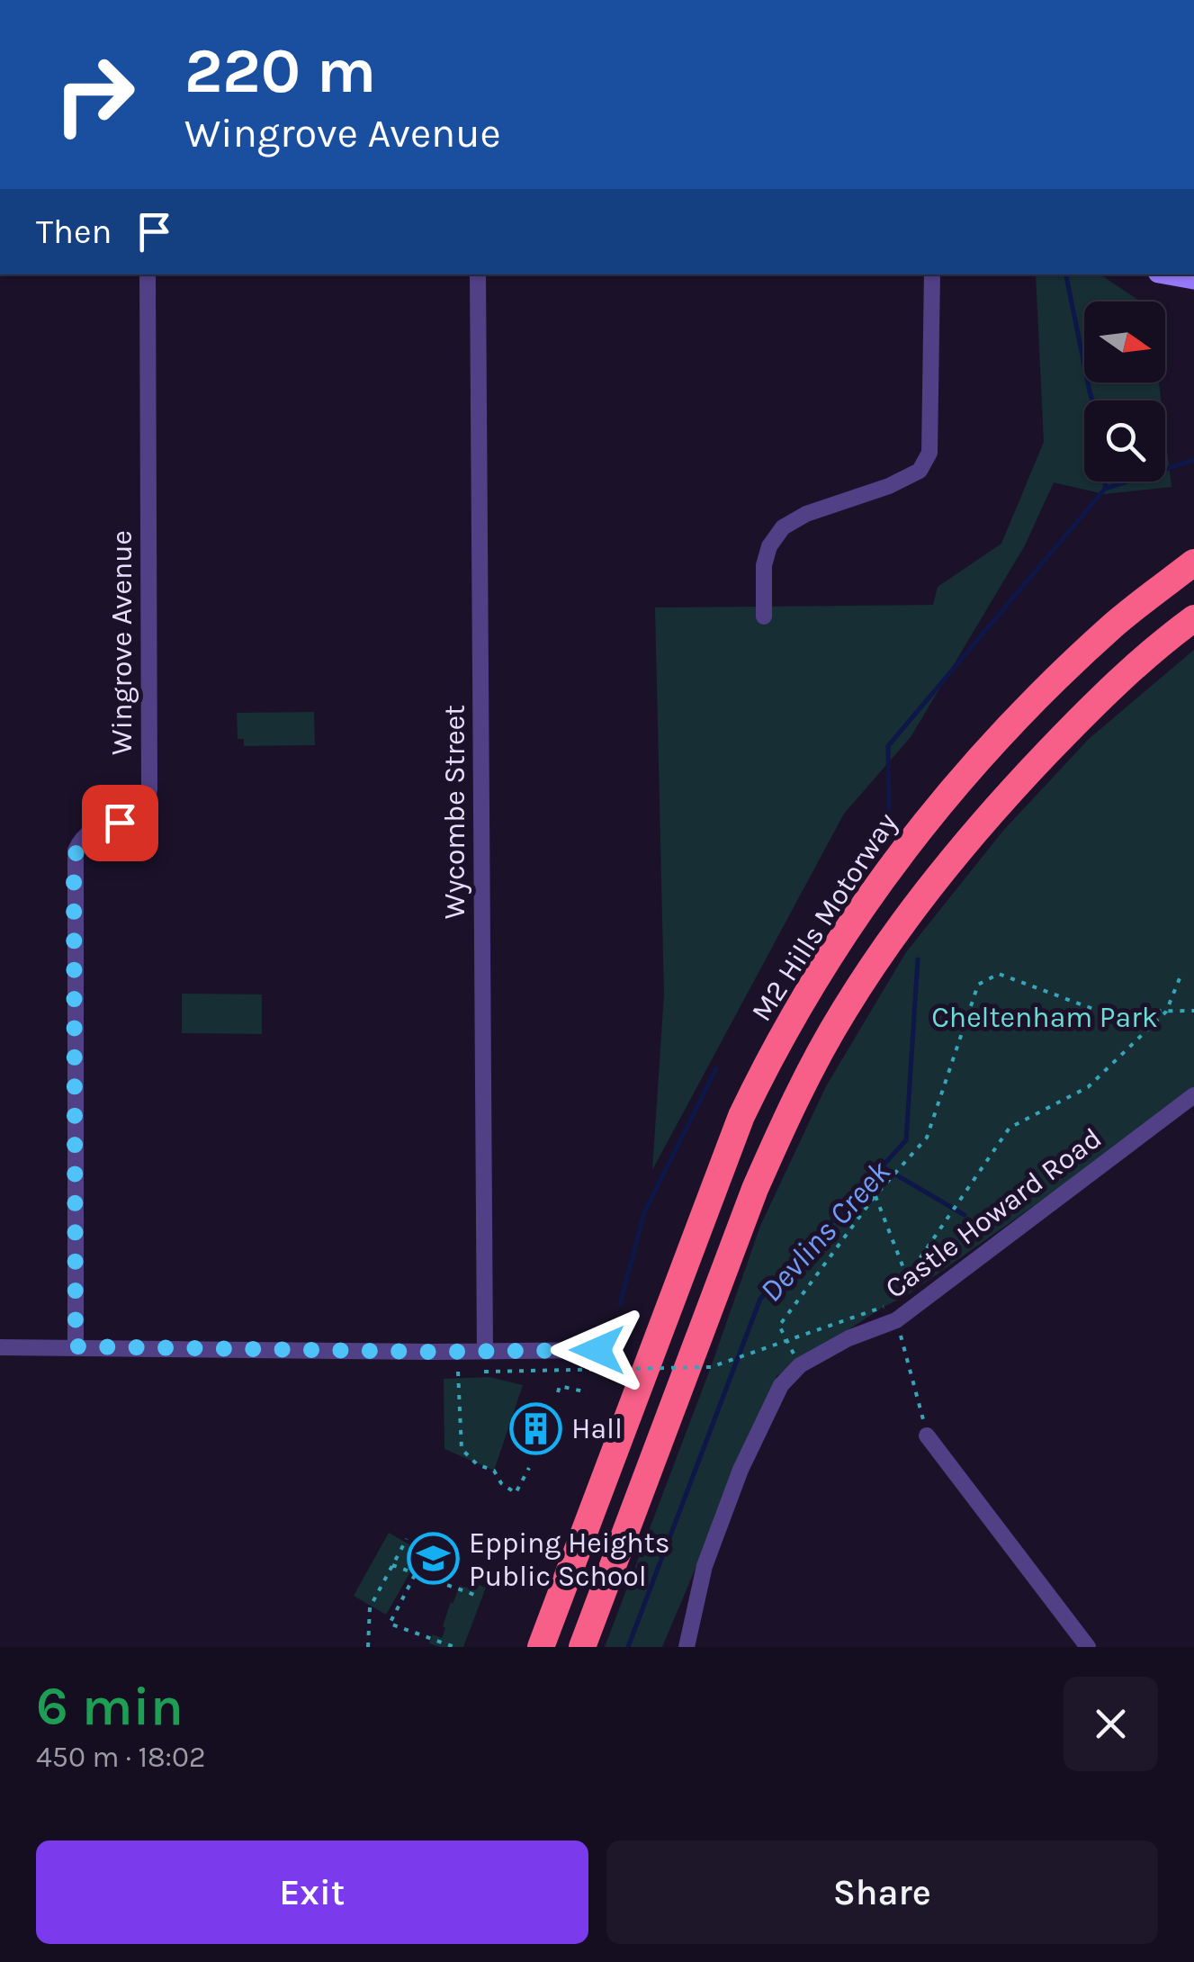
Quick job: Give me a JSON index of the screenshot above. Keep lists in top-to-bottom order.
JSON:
{
  "streets": {
    "highway": ["M2 Hills Motorway"],
    "street": ["Wingrove Avenue", "Wycombe Street", "Castle Howard Road"]
  },
  "water": ["Devlins Creek"],
  "parks": ["Cheltenham Park"],
  "places": {
    "building": ["Hall"],
    "school or university": ["Epping Heights Public School"]
  },
  "north": "right",
  "page": {
    "turn": ["220 m", "Wingrove Avenue"],
    "then": "Then",
    "heading": ["6 min", "450 m · 18:02"],
    "buttons": ["Exit", "Share"]
  }
}
